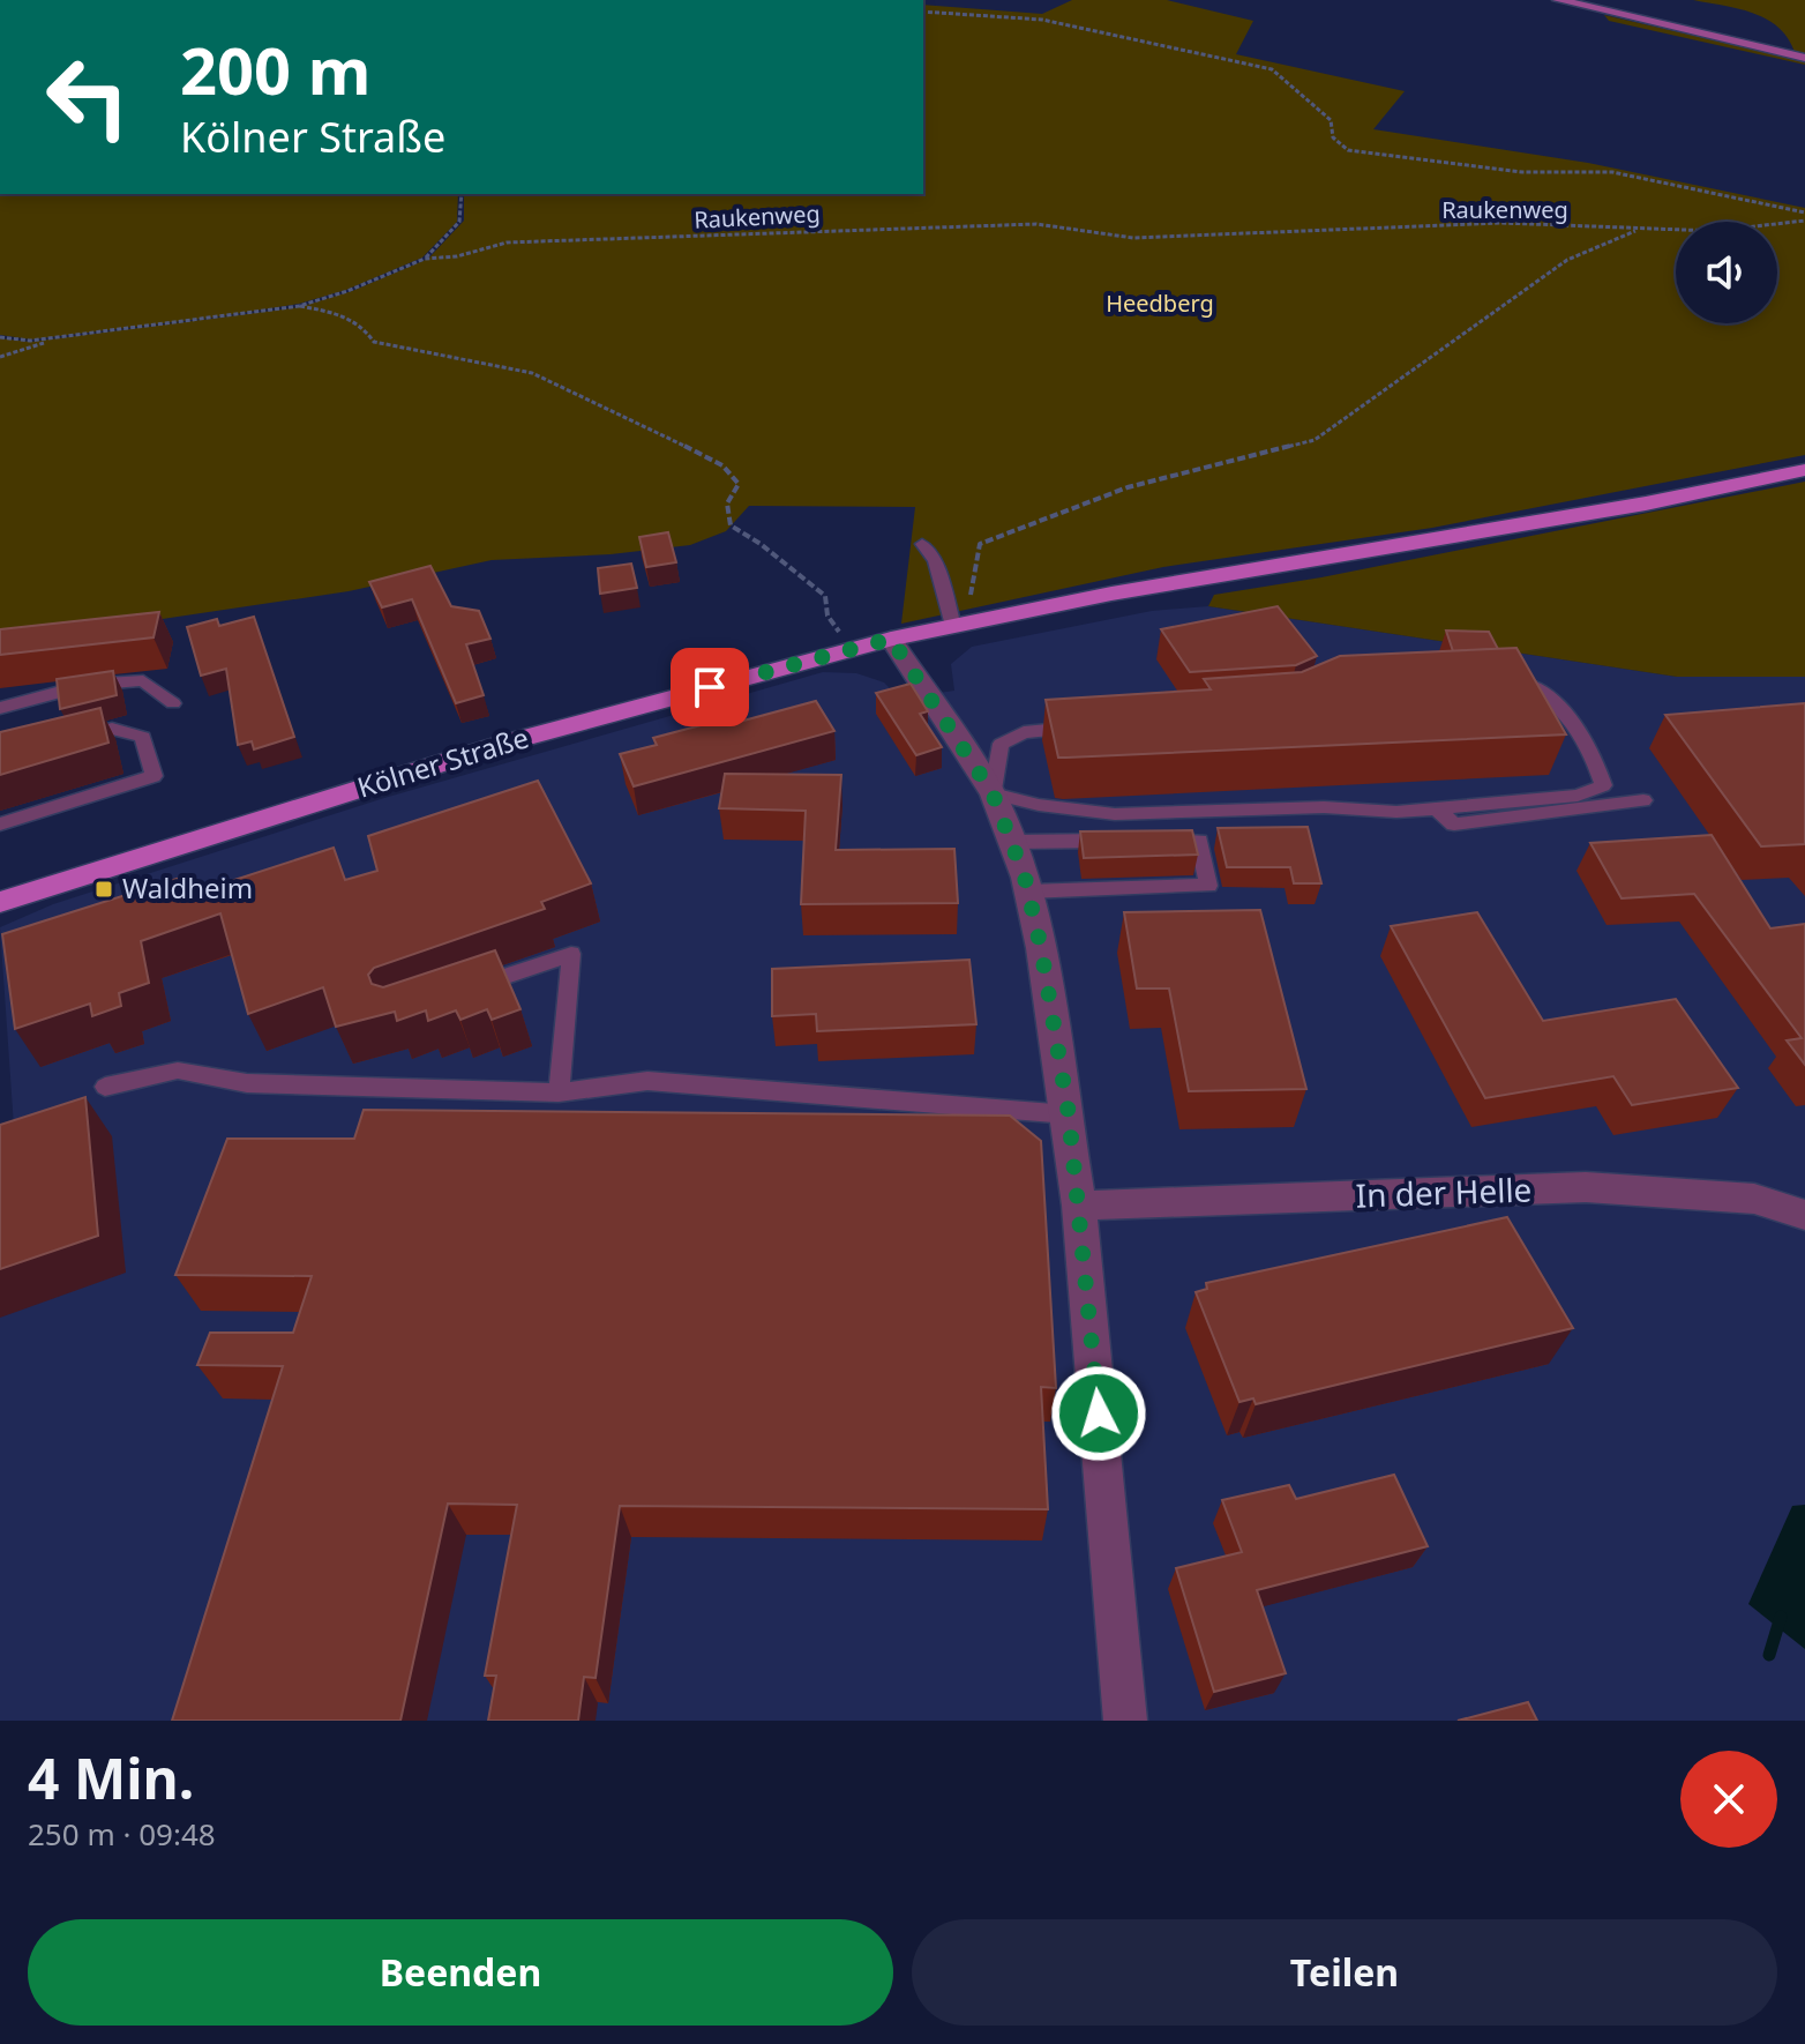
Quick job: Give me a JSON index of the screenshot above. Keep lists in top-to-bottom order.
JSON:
{
  "streets": {
    "main road": ["Kölner Straße"],
    "street": ["In der Helle"],
    "path": ["Raukenweg"]
  },
  "parks": ["Heedberg"],
  "places": {
    "transit": ["Waldheim"]
  },
  "page": {
    "turn": ["200 m", "Kölner Straße"],
    "heading": ["4 Min.", "250 m · 09:48"],
    "buttons": ["Beenden", "Teilen"]
  }
}
